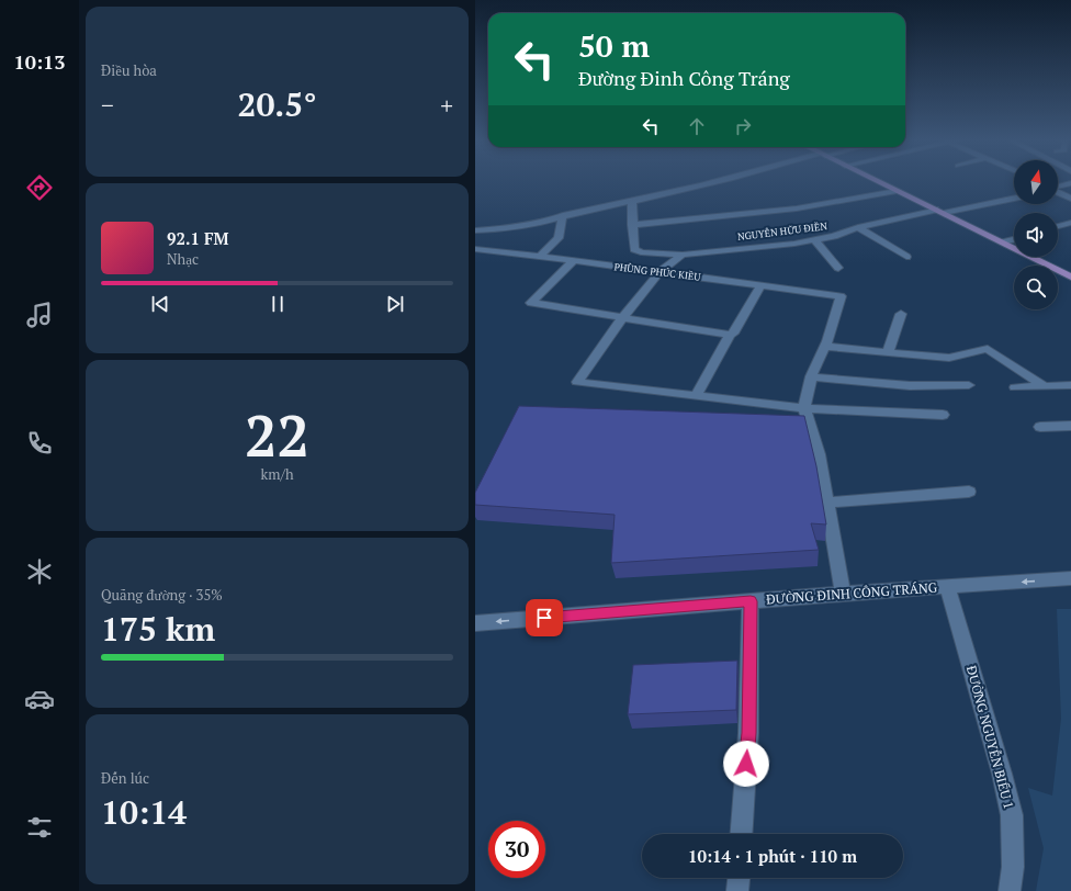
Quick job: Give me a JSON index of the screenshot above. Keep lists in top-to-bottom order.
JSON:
{
  "streets": {
    "street": [
      "NGUYỄN HỮU ĐIỀN",
      "PHÙNG PHÚC KIỀU",
      "ĐƯỜNG ĐINH CÔNG TRÁNG",
      "ĐƯỜNG NGUYỄN BIỂU 1"
    ]
  },
  "crossings": [
    ["ĐƯỜNG ĐINH CÔNG TRÁNG", "ĐƯỜNG NGUYỄN BIỂU 1"]
  ],
  "one_way": ["ĐƯỜNG ĐINH CÔNG TRÁNG"],
  "north": "top",
  "page": {
    "tabs": "10:13",
    "tile": [
      "Điều hòa",
      ["22", "km/h"],
      ["Quãng đường · 35%", "175 km"],
      ["Đến lúc", "10:14"]
    ],
    "turn": ["50 m", "Đường Đinh Công Tráng"],
    "heat": ["−", "20.5°", "+"],
    "song": ["92.1 FM", "Nhạc"],
    "limit": "30",
    "trip": "10:14 · 1 phút · 110 m"
  }
}
